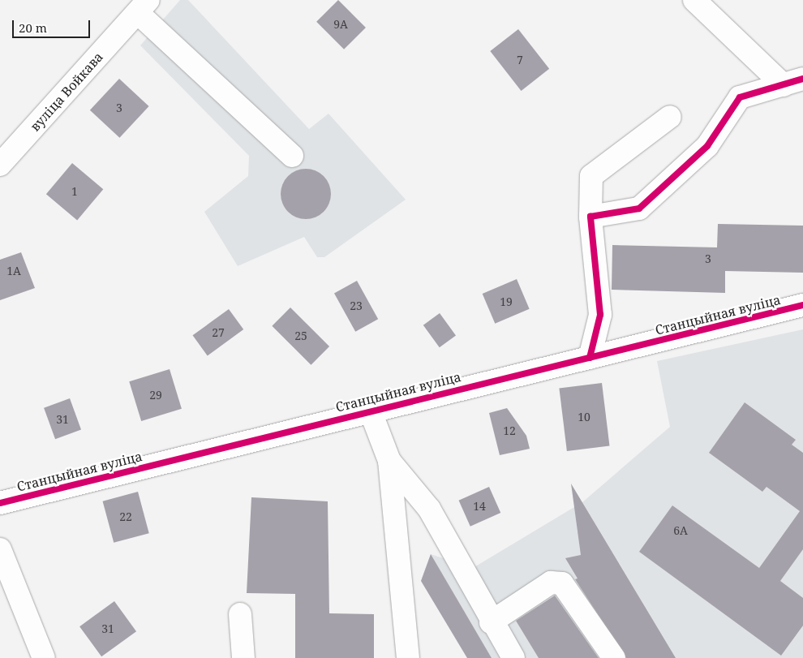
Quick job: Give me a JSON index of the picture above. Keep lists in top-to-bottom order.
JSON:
{
  "streets": {
    "street": ["вуліца Войкава", "Станцыйная вуліца"]
  },
  "house_numbers": [
    "9А",
    "7",
    "3",
    "1",
    "3",
    "1А",
    "19",
    "23",
    "27",
    "25",
    "29",
    "10",
    "31",
    "12",
    "14",
    "22",
    "6A",
    "31"
  ],
  "scale_bar": "20 m"
}
